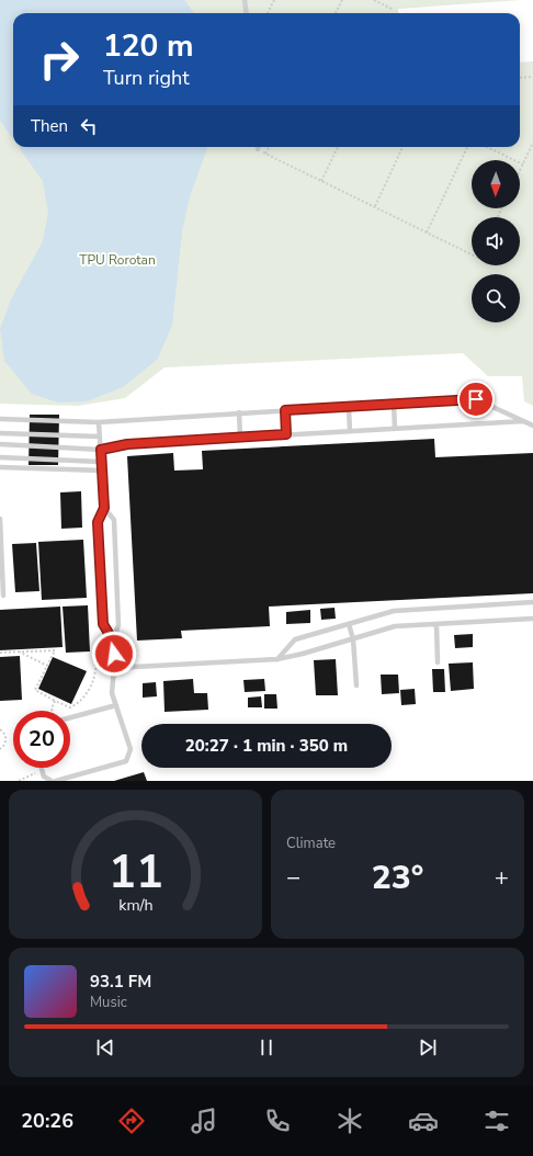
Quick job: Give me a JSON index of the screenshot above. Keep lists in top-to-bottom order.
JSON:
{
  "parks": ["TPU Rorotan"],
  "north": "bottom",
  "page": {
    "turn": ["120 m", "Turn right"],
    "then": "Then",
    "limit": "20",
    "trip": "20:27 · 1 min · 350 m",
    "tile": "Climate",
    "heat": ["−", "23°", "+"],
    "song": ["93.1 FM", "Music"],
    "tabs": "20:26",
    "gauge": ["11", "km/h"]
  }
}
